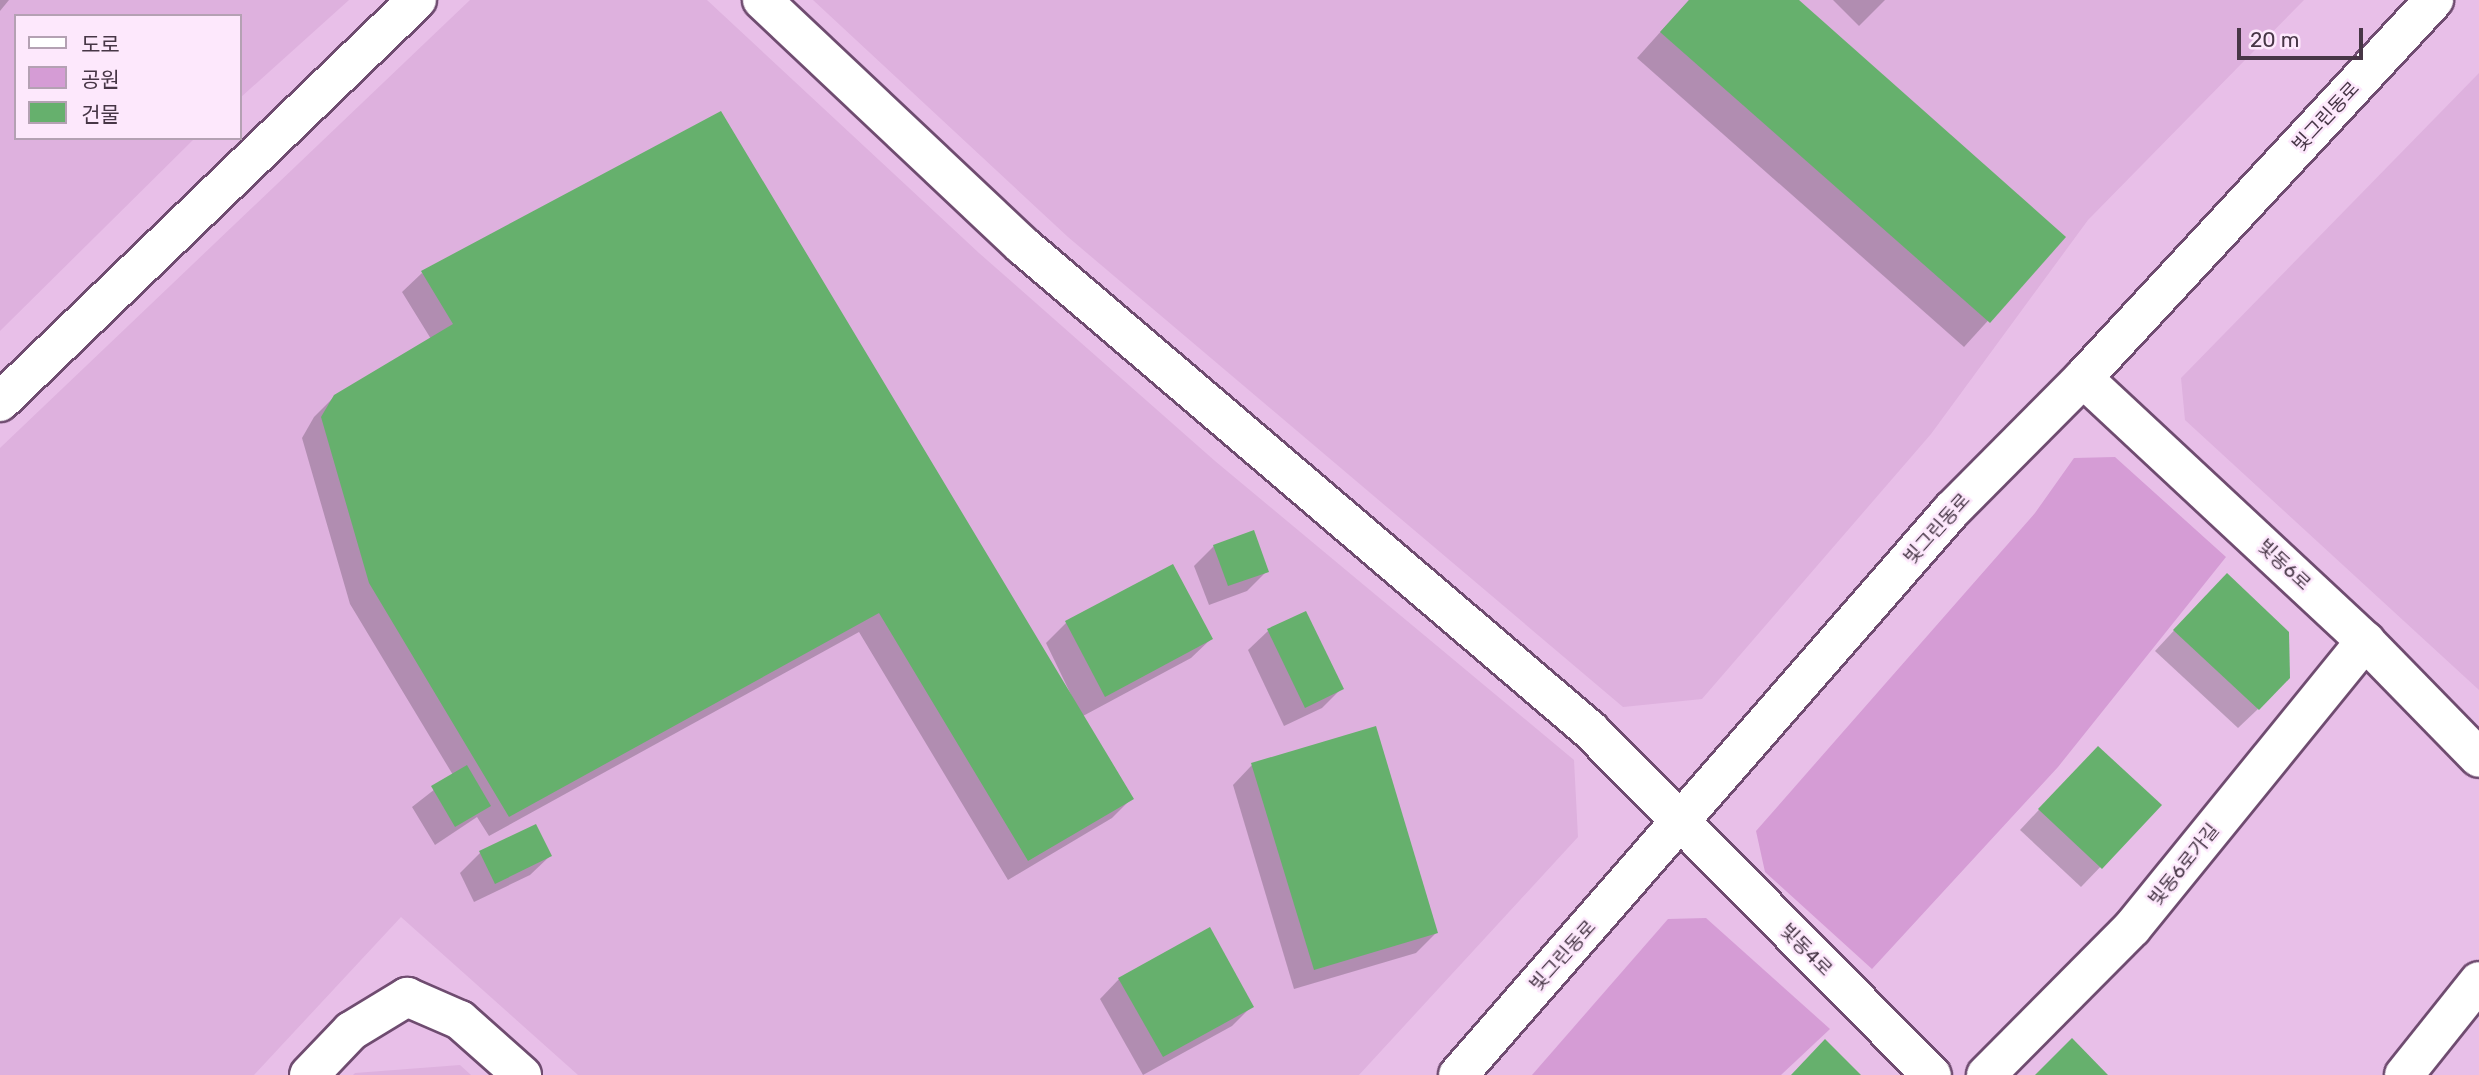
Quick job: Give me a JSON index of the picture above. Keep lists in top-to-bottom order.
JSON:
{
  "streets": {
    "street": [
      "빛그린동로",
      "빛동6로",
      "빛동6로가길",
      "빛동4로"
    ]
  },
  "crossings": [
    ["빛그린동로", "빛동6로"],
    ["빛그린동로", "빛동4로"],
    ["빛동6로", "빛동6로가길"]
  ],
  "legend": ["도로", "공원", "건물"],
  "scale_bar": "20 m"
}
